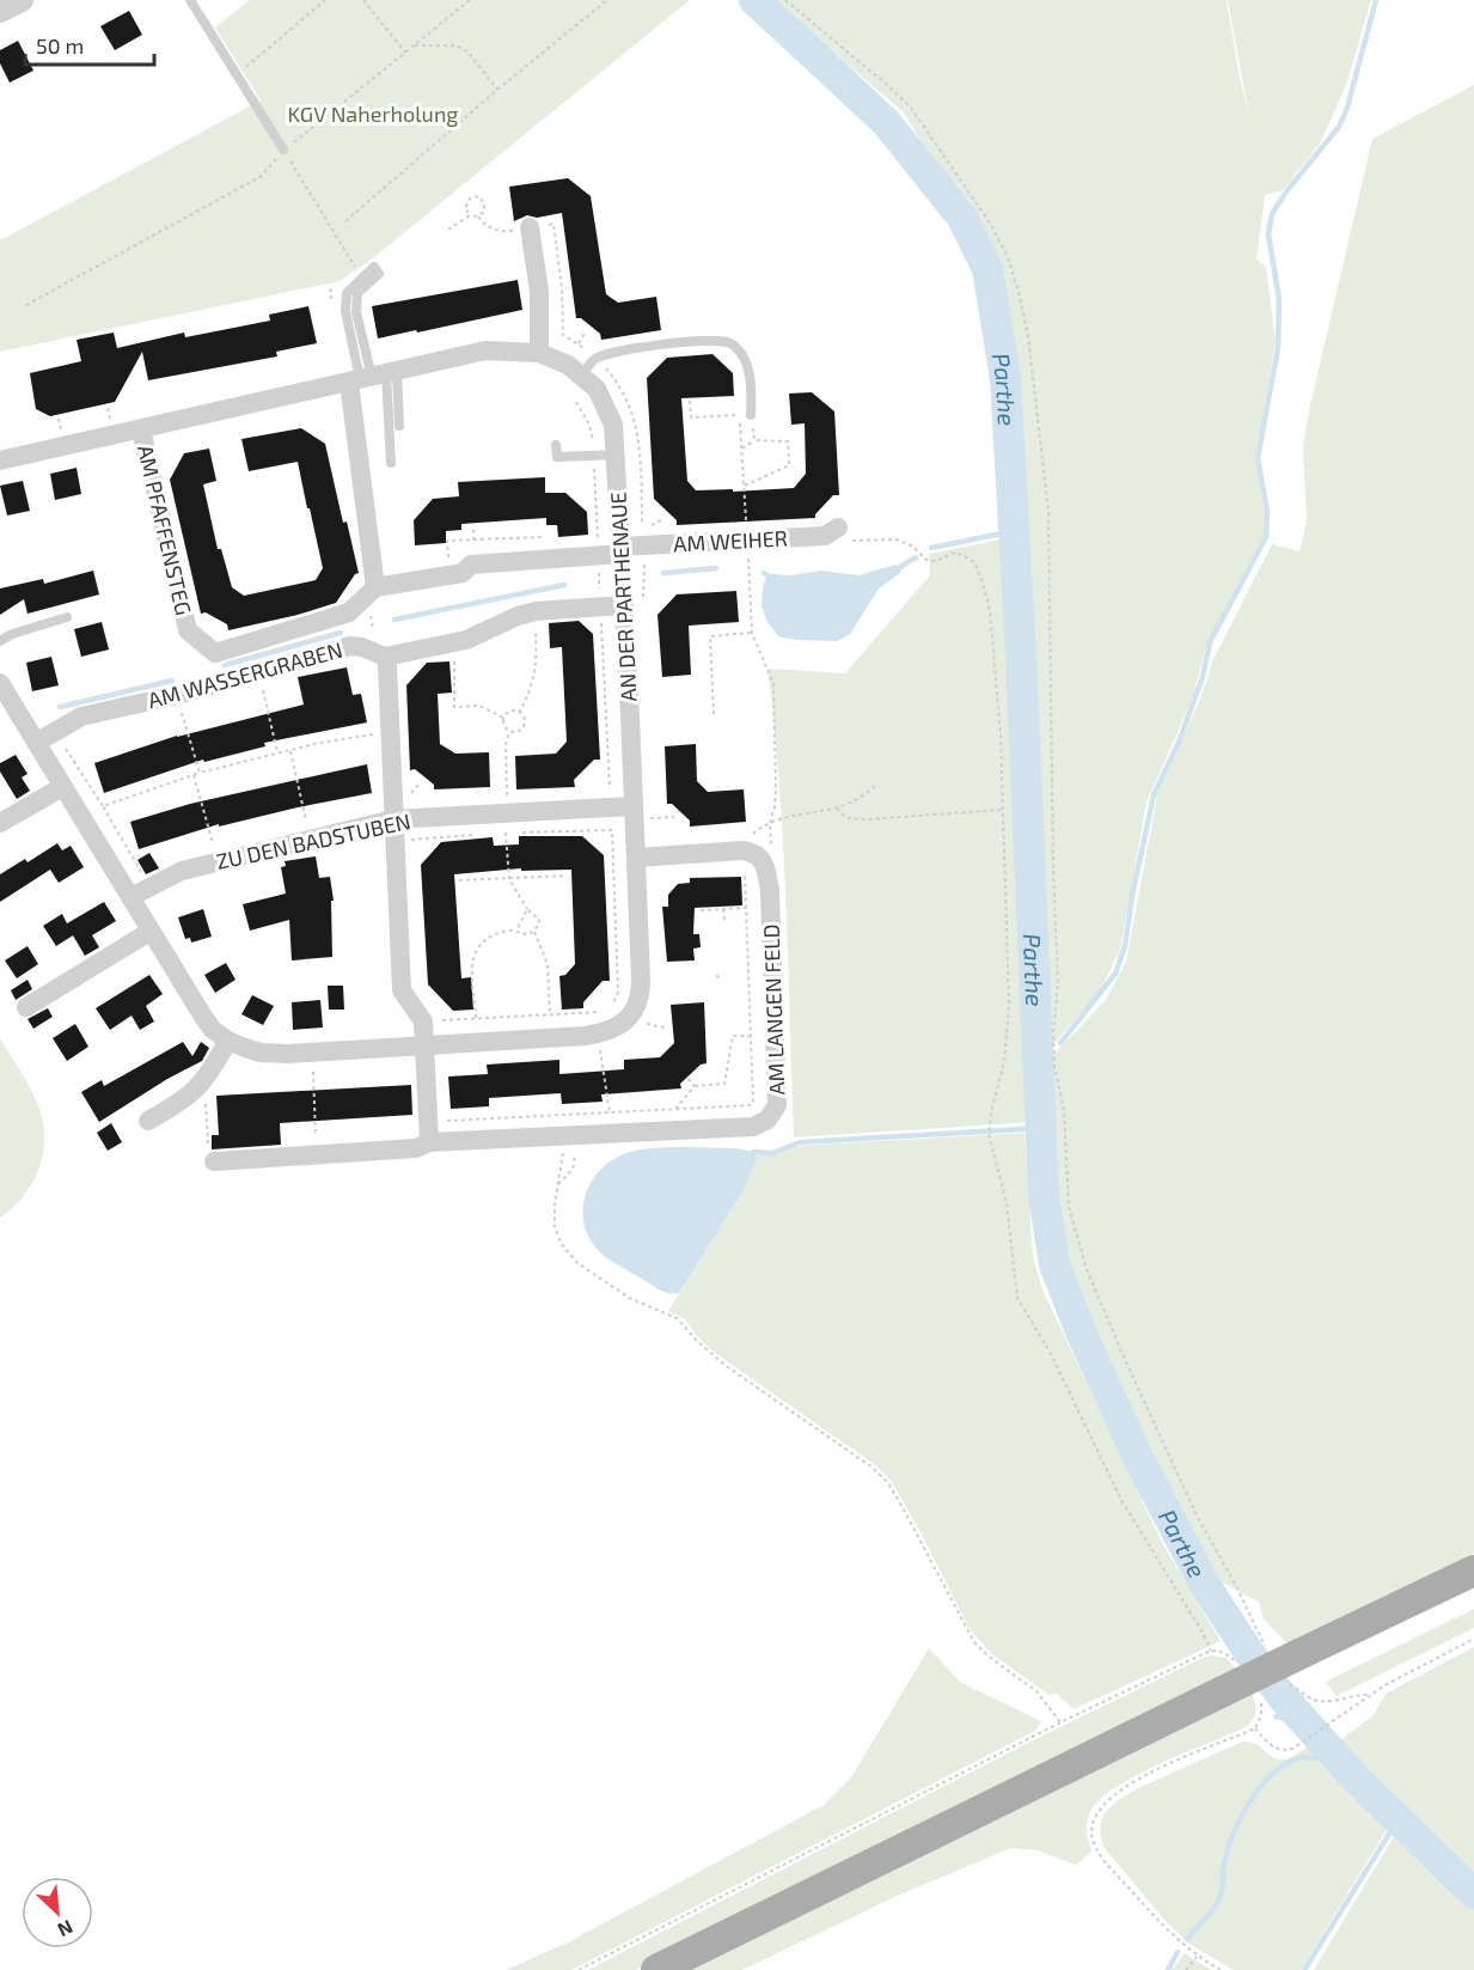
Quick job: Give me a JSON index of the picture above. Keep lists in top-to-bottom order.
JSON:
{
  "streets": {
    "street": [
      "AM PFAFFENSTEG",
      "AM WEIHER",
      "AN DER PARTHENAUE",
      "AM WASSERGRABEN",
      "ZU DEN BADSTUBEN",
      "AM LANGEN FELD"
    ]
  },
  "crossings": [
    ["AM PFAFFENSTEG", "AN DER PARTHENAUE"],
    ["AM PFAFFENSTEG", "AM WASSERGRABEN"],
    ["AM WEIHER", "AN DER PARTHENAUE"],
    ["AM WEIHER", "AM WASSERGRABEN"],
    ["AN DER PARTHENAUE", "AM WASSERGRABEN"],
    ["AN DER PARTHENAUE", "ZU DEN BADSTUBEN"]
  ],
  "water": ["Parthe"],
  "parks": ["KGV Naherholung"],
  "scale_bar": "50 m",
  "north": "bottom right"
}
